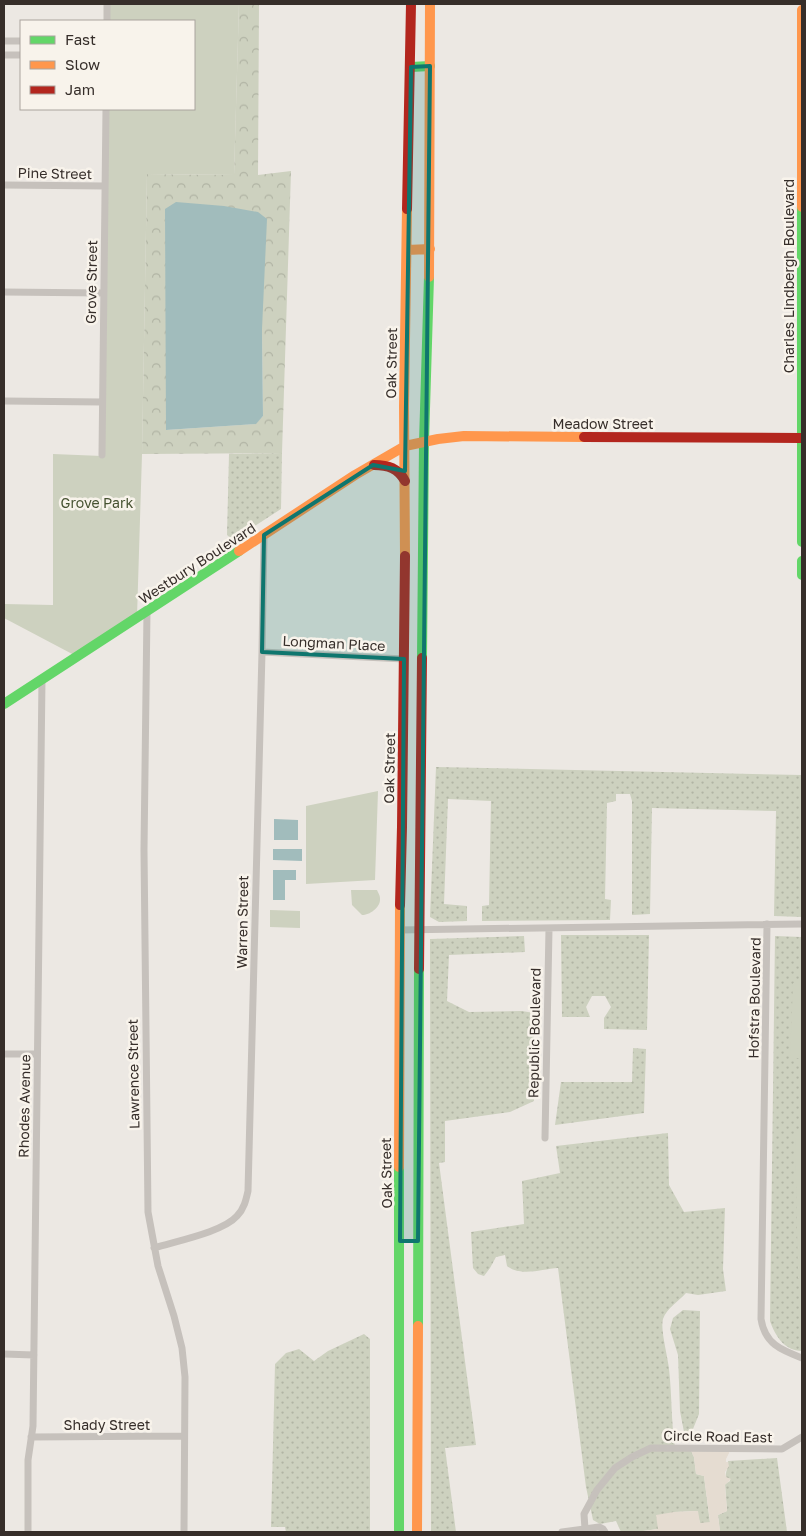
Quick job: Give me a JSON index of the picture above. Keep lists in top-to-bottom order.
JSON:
{
  "streets": {
    "street": [
      "Pine Street",
      "Charles Lindbergh Boulevard",
      "Grove Street",
      "Oak Street",
      "Meadow Street",
      "Westbury Boulevard",
      "Longman Place",
      "Warren Street",
      "Hofstra Boulevard",
      "Republic Boulevard",
      "Lawrence Street",
      "Rhodes Avenue",
      "Shady Street",
      "Circle Road East"
    ]
  },
  "crossings": [
    ["Pine Street", "Grove Street"],
    ["Charles Lindbergh Boulevard", "Meadow Street"],
    ["Oak Street", "Meadow Street"],
    ["Oak Street", "Westbury Boulevard"],
    ["Oak Street", "Longman Place"],
    ["Oak Street", "Hofstra Boulevard"],
    ["Meadow Street", "Westbury Boulevard"],
    ["Westbury Boulevard", "Warren Street"],
    ["Westbury Boulevard", "Lawrence Street"],
    ["Westbury Boulevard", "Rhodes Avenue"],
    ["Longman Place", "Warren Street"],
    ["Warren Street", "Lawrence Street"],
    ["Hofstra Boulevard", "Republic Boulevard"],
    ["Lawrence Street", "Shady Street"],
    ["Rhodes Avenue", "Shady Street"]
  ],
  "parks": ["Grove Park"],
  "legend": ["Fast", "Slow", "Jam"]
}
